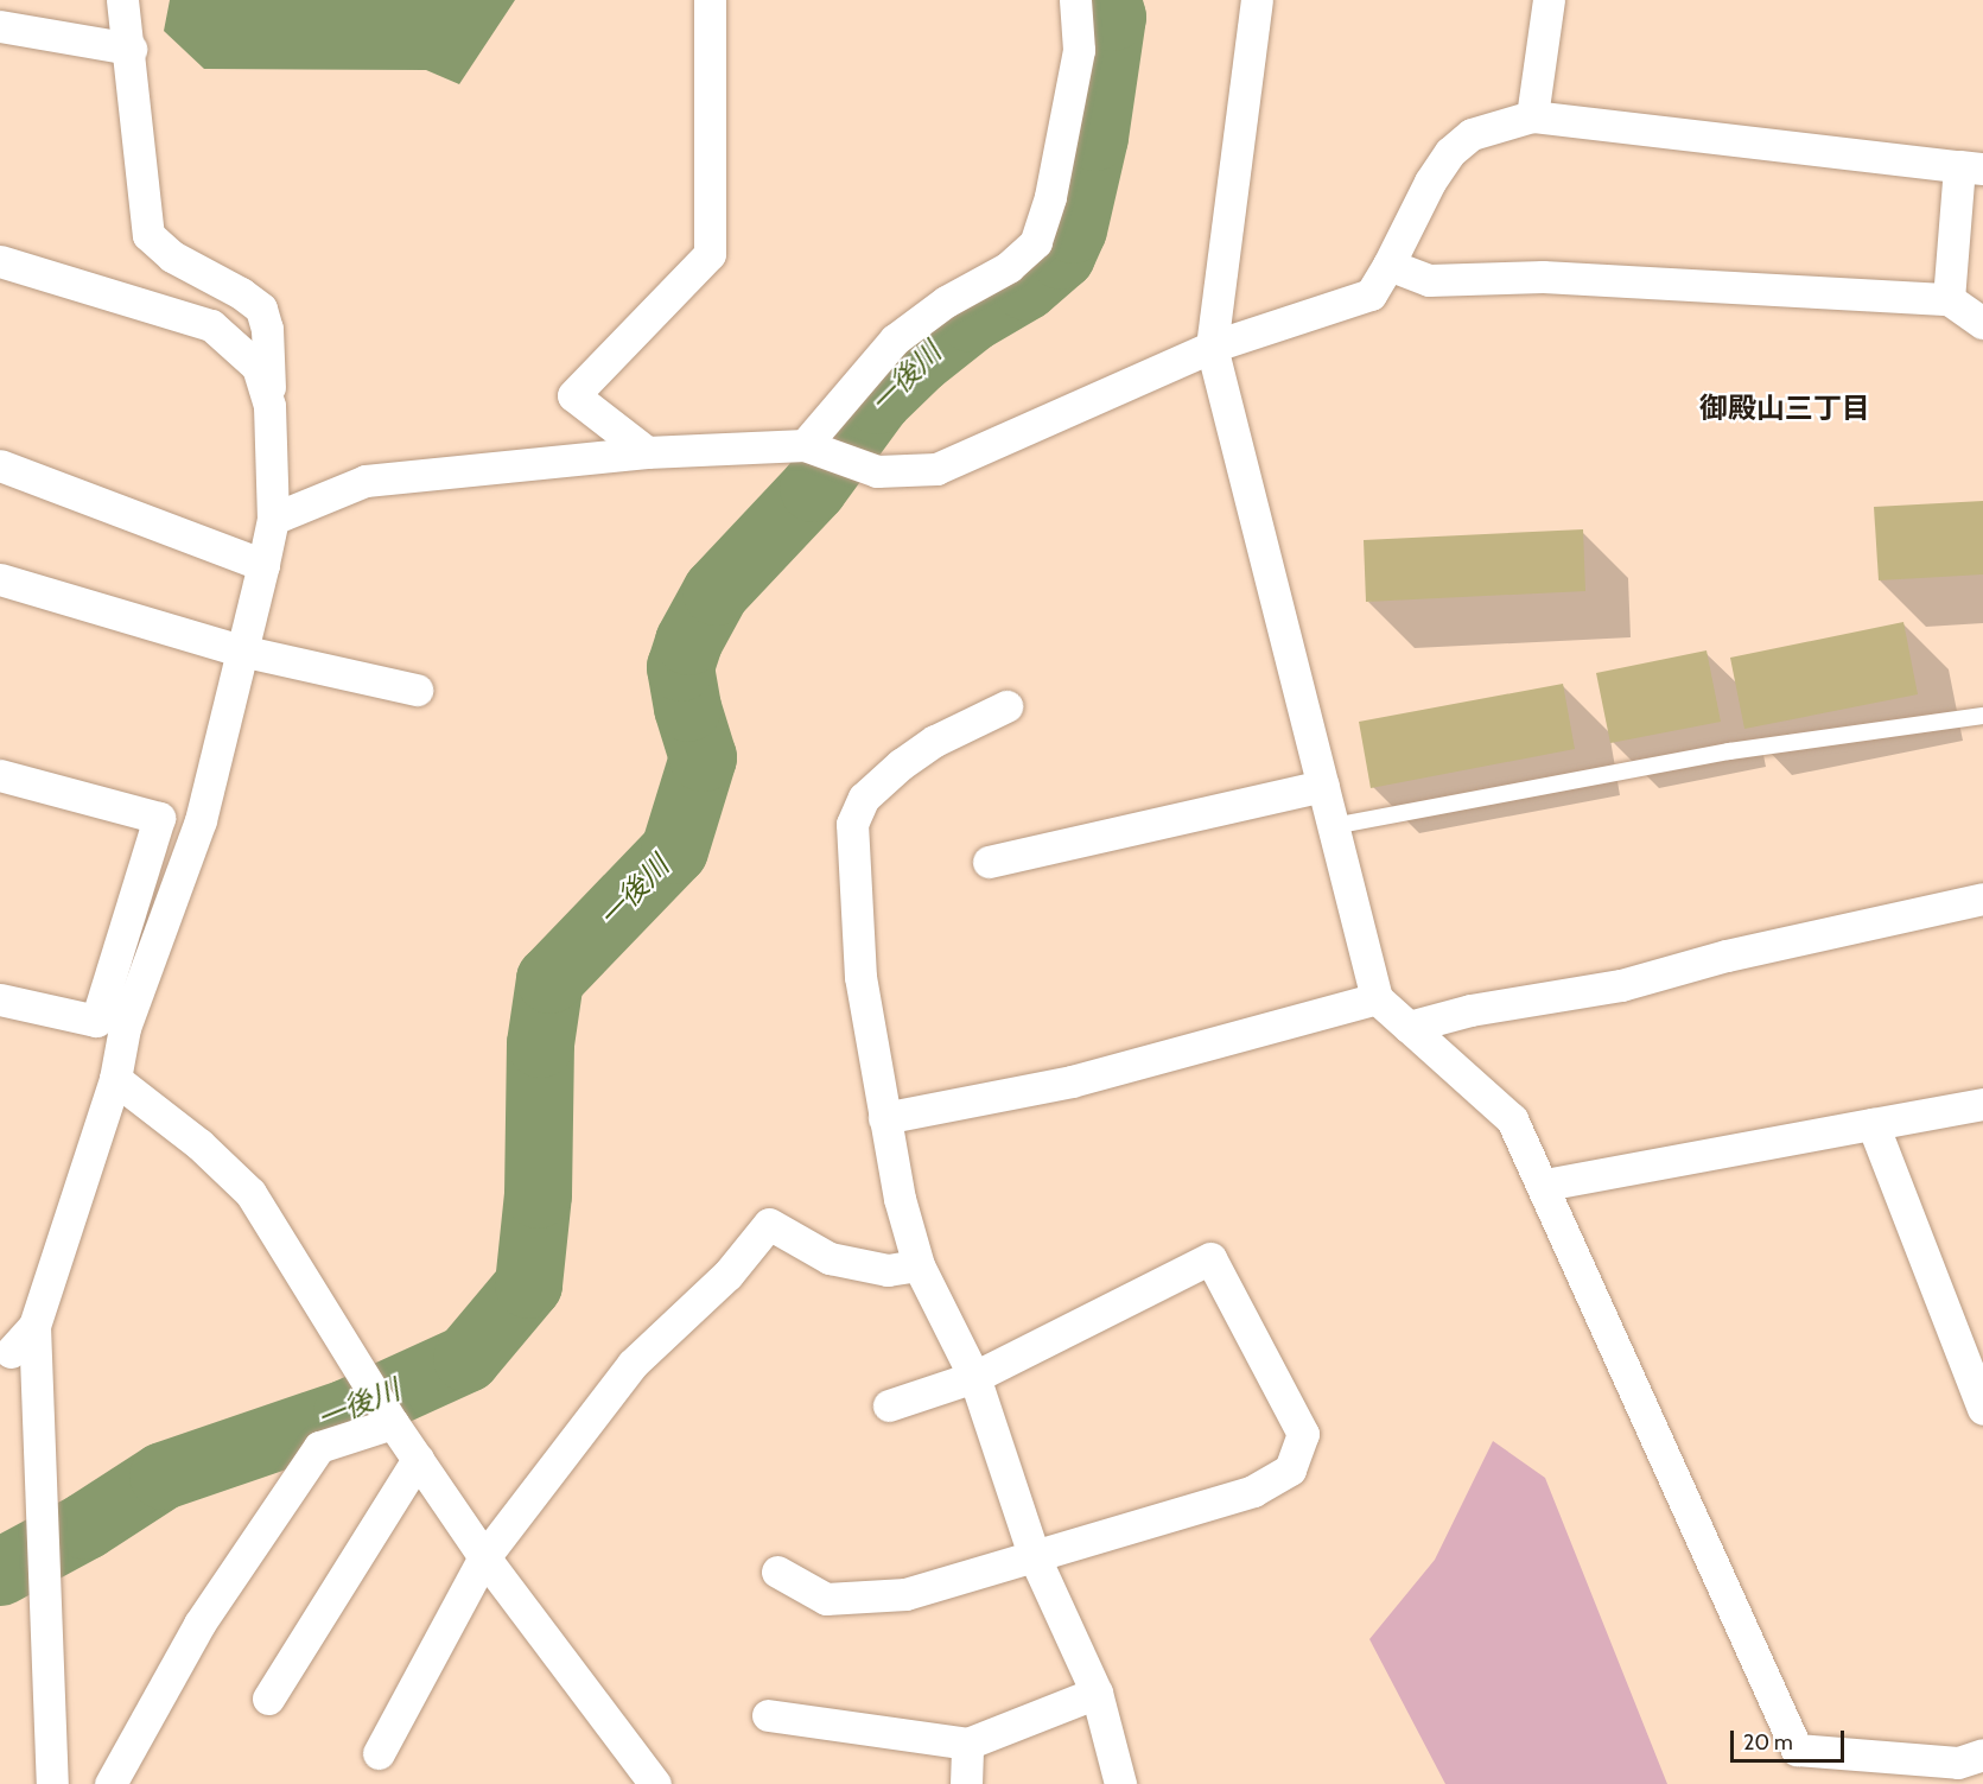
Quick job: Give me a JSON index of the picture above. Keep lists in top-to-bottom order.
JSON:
{
  "districts": ["御殿山三丁目"],
  "water": ["一後川"],
  "scale_bar": "20 m"
}
